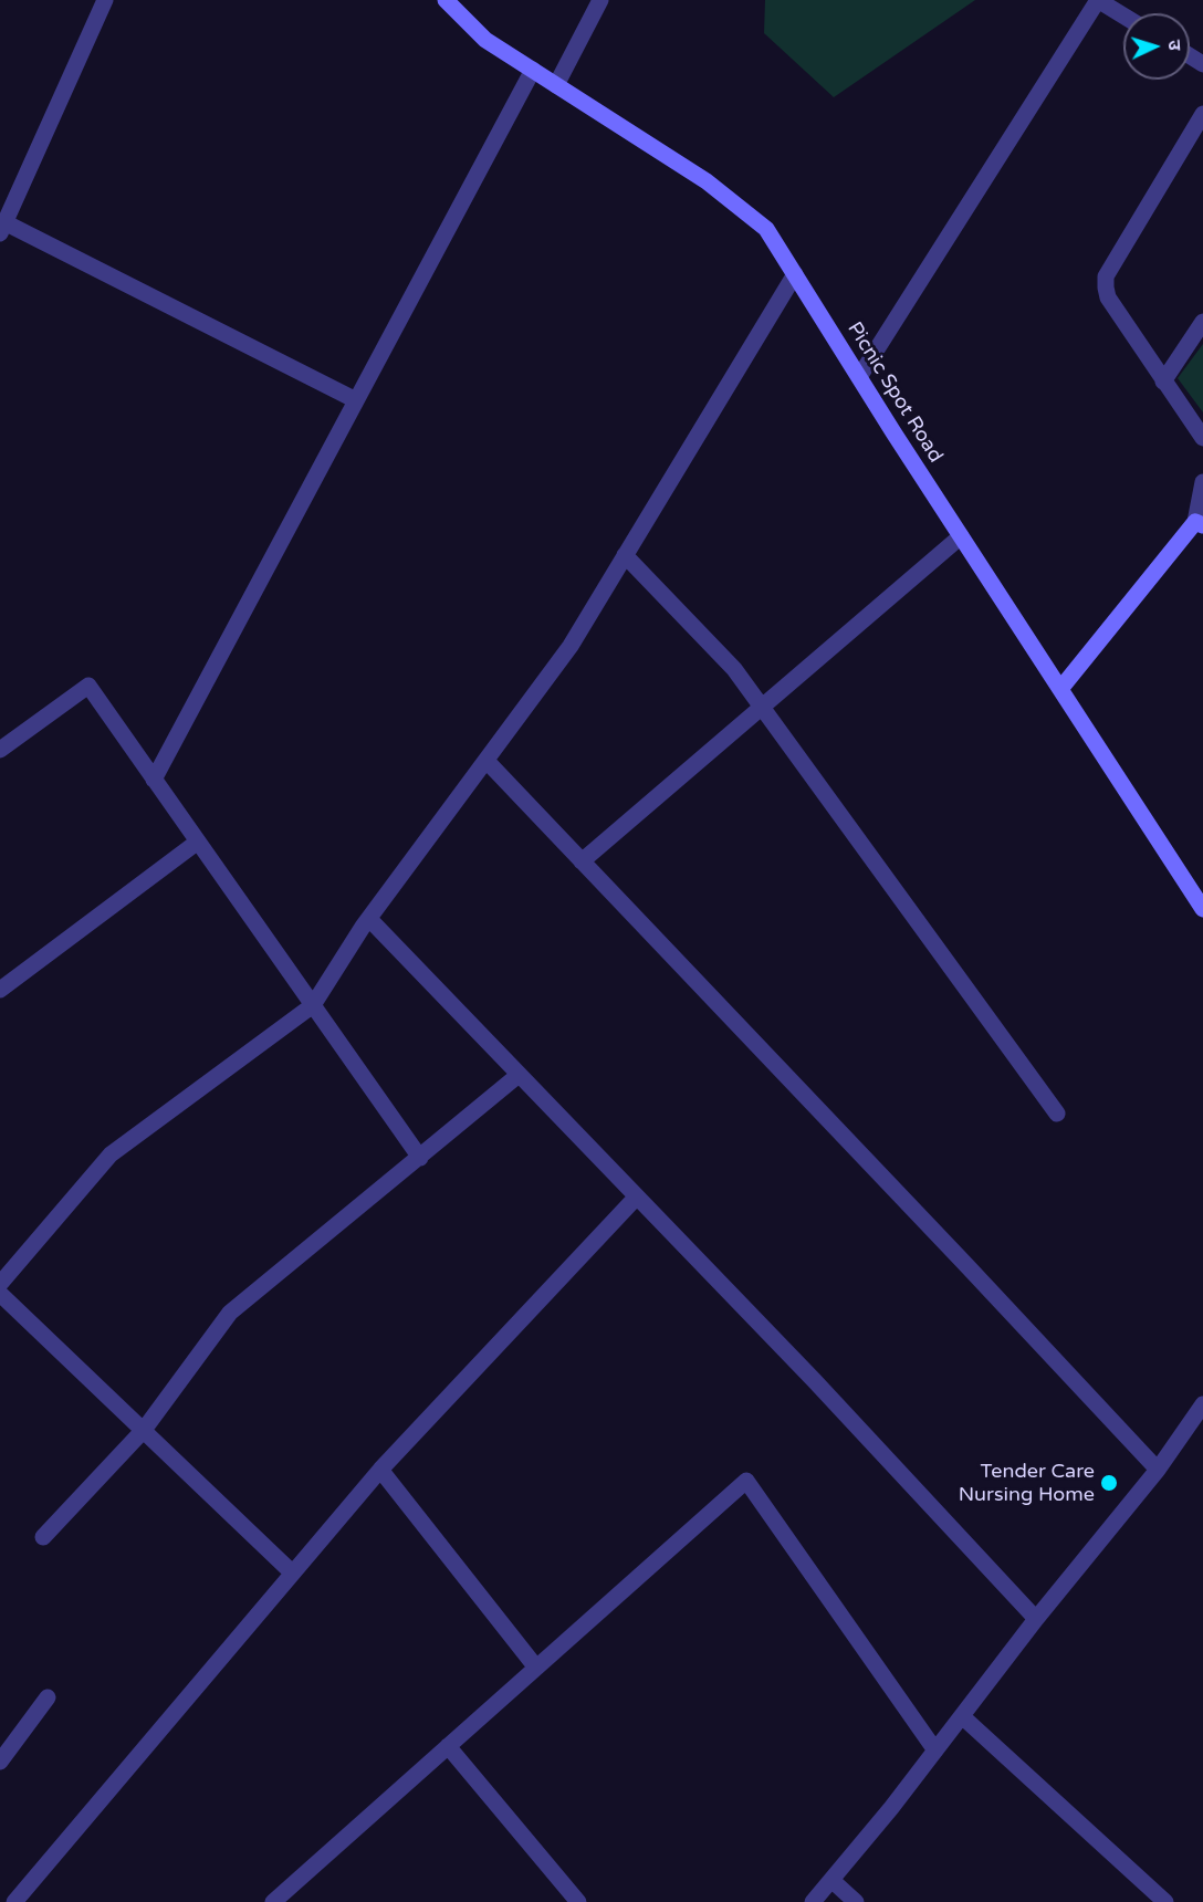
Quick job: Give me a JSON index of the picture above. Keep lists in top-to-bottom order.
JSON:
{
  "streets": {
    "street": ["Picnic Spot Road"]
  },
  "places": ["Tender Care Nursing Home"],
  "north": "right"
}
